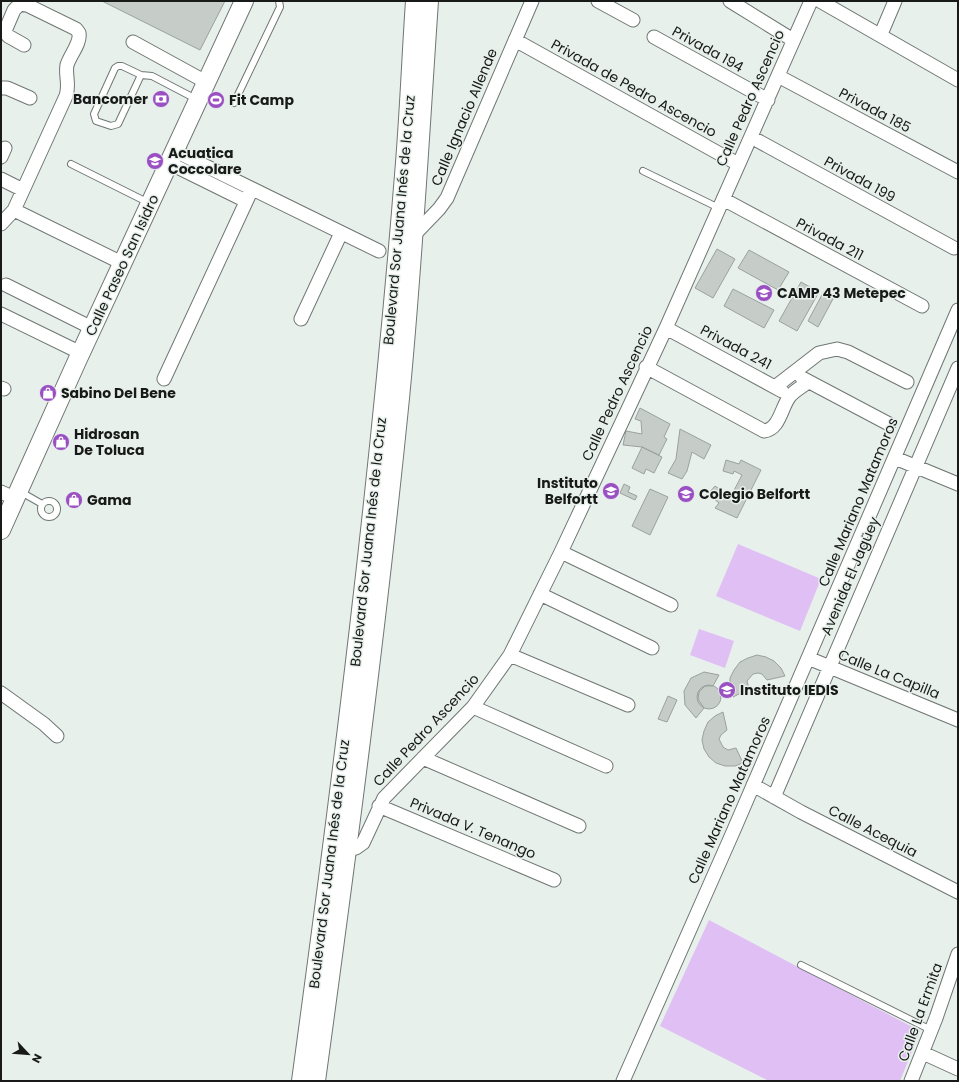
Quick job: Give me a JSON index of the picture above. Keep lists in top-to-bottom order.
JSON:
{
  "streets": {
    "main road": ["Boulevard Sor Juana Inés de la Cruz", "Calle Paseo San Isidro"],
    "street": [
      "Privada 194",
      "Privada de Pedro Ascencio",
      "Calle Pedro Ascencio",
      "Privada 185",
      "Calle Ignacio Allende",
      "Privada 199",
      "Privada 211",
      "Privada 241",
      "Calle Mariano Matamoros",
      "Avenida El Jagüey",
      "Calle La Capilla",
      "Privada V. Tenango",
      "Calle Acequia",
      "Calle La Ermita"
    ]
  },
  "crossings": [
    ["Privada 194", "Calle Pedro Ascencio"],
    ["Privada de Pedro Ascencio", "Calle Pedro Ascencio"],
    ["Privada de Pedro Ascencio", "Calle Ignacio Allende"],
    ["Calle Pedro Ascencio", "Privada 185"],
    ["Calle Pedro Ascencio", "Privada 199"],
    ["Calle Pedro Ascencio", "Boulevard Sor Juana Inés de la Cruz"],
    ["Calle Pedro Ascencio", "Privada 211"],
    ["Calle Pedro Ascencio", "Privada 241"],
    ["Calle Pedro Ascencio", "Privada V. Tenango"],
    ["Calle Ignacio Allende", "Boulevard Sor Juana Inés de la Cruz"],
    ["Calle Mariano Matamoros", "Calle La Capilla"],
    ["Calle Mariano Matamoros", "Calle Acequia"],
    ["Avenida El Jagüey", "Calle La Capilla"],
    ["Avenida El Jagüey", "Calle Acequia"]
  ],
  "places": {
    "bank": ["Bancomer"],
    "sports": ["Fit Camp"],
    "school or university": [
      "Acuatica Coccolare",
      "CAMP 43 Metepec",
      "Instituto Belfortt",
      "Colegio Belfortt",
      "Instituto IEDIS"
    ],
    "shop": ["Sabino Del Bene", "Hidrosan De Toluca", "Gama"]
  },
  "north": "bottom right"
}
